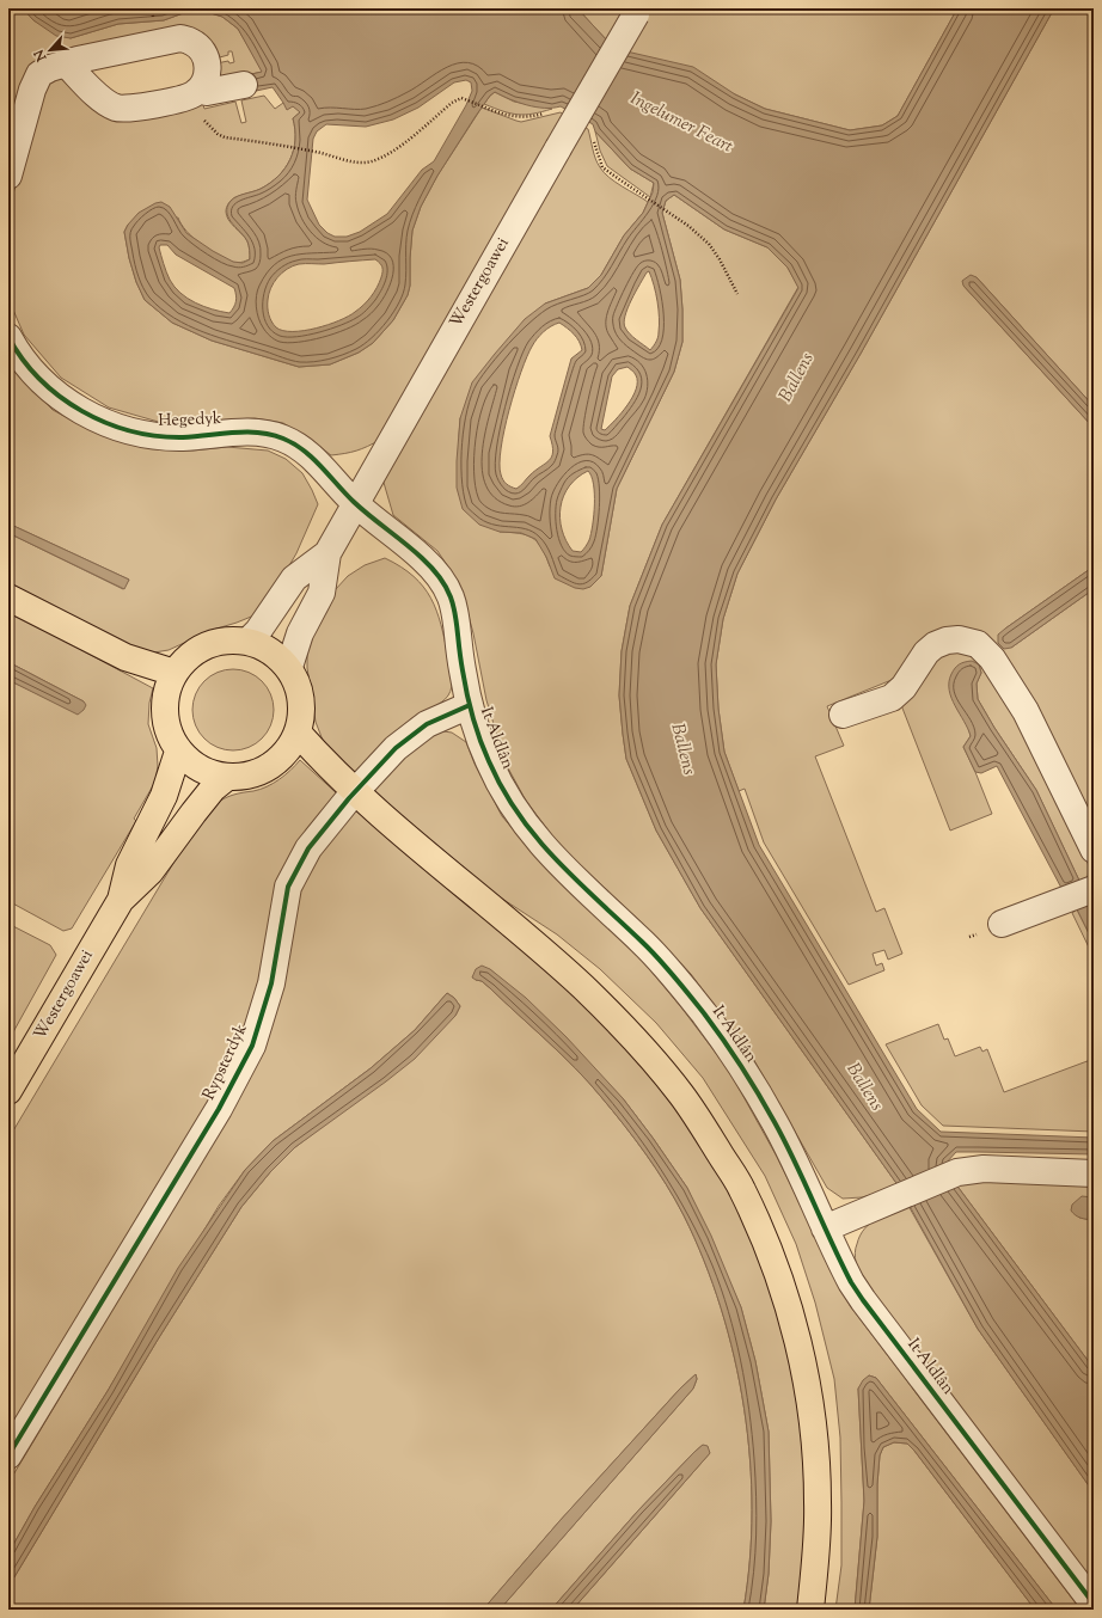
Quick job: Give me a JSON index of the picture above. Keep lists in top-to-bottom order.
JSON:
{
  "streets": {
    "highway": ["Westergoawei"],
    "street": ["Hegedyk", "It Aldlân", "Rypsterdyk"]
  },
  "crossings": [
    ["Westergoawei", "Hegedyk"],
    ["Westergoawei", "It Aldlân"],
    ["Hegedyk", "It Aldlân"],
    ["It Aldlân", "Rypsterdyk"]
  ],
  "water": ["Ingelumer Feart", "Ballens"],
  "north": "bottom left"
}
